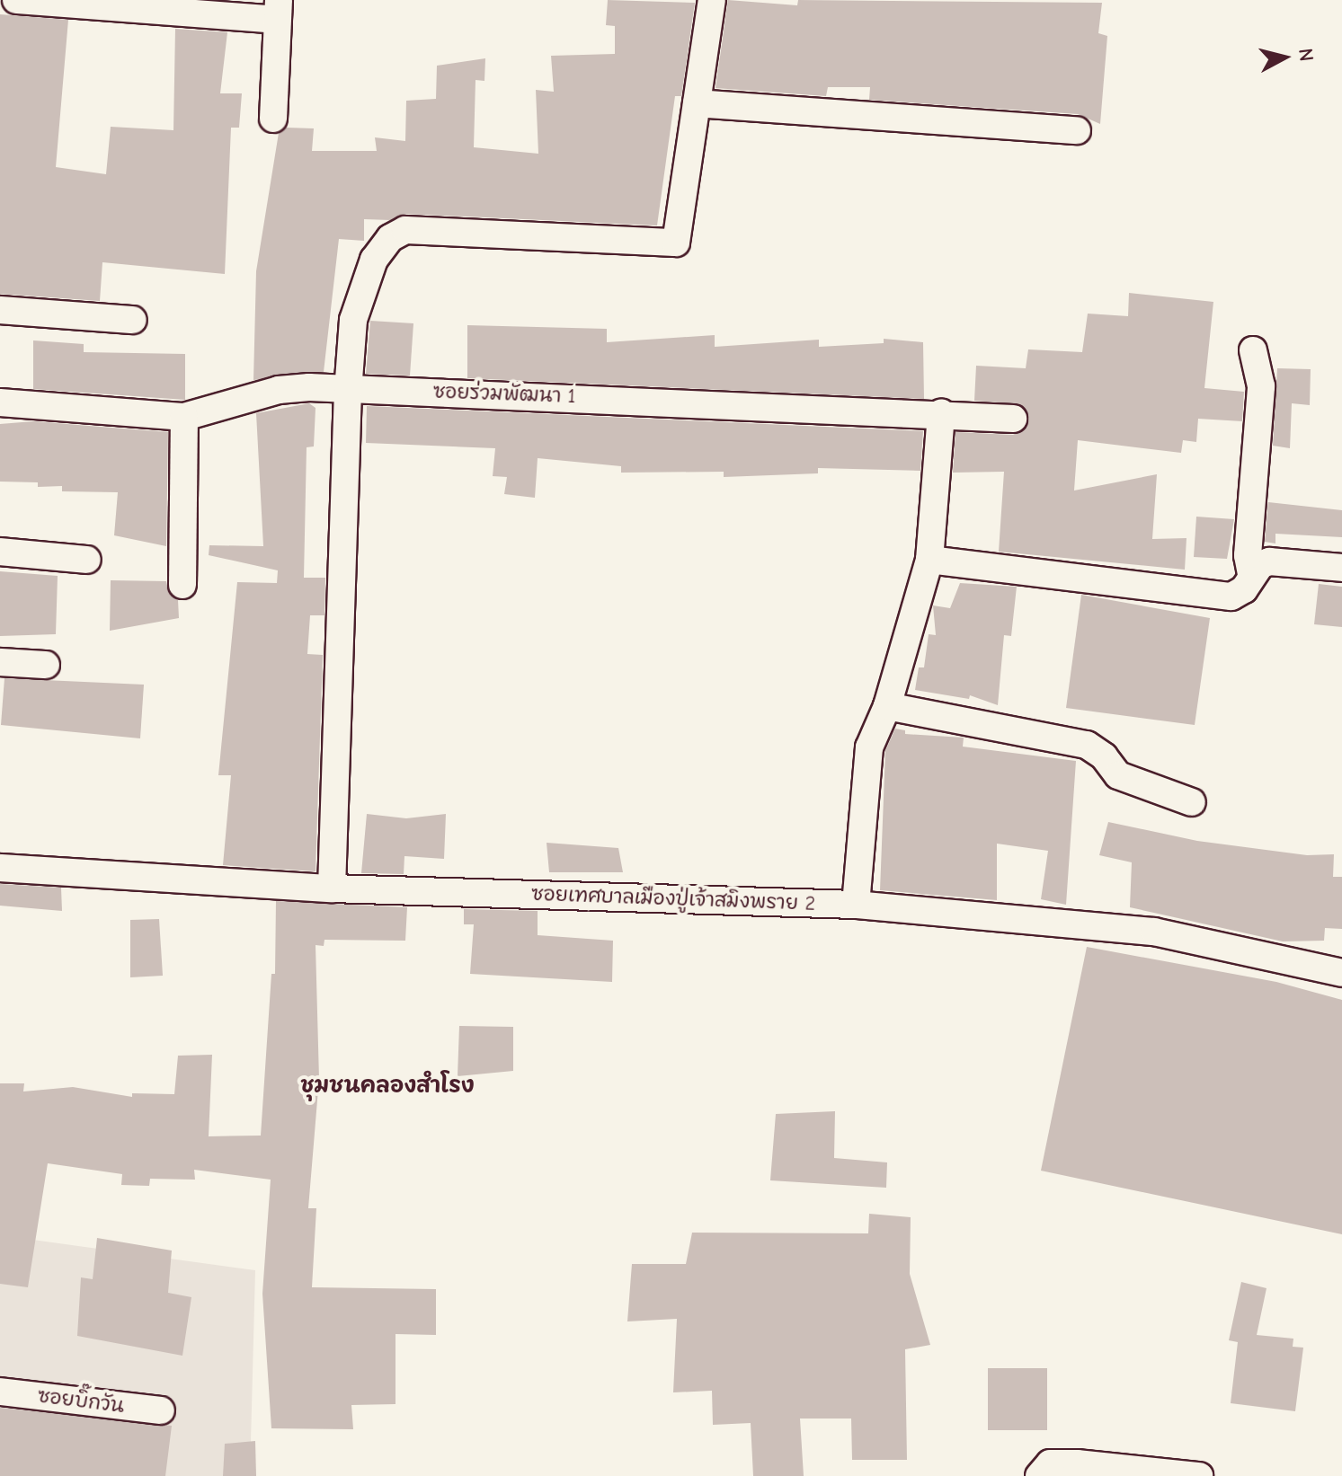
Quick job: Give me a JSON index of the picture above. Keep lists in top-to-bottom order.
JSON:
{
  "streets": {
    "street": ["ซอยร่วมพัฒนา 1", "ซอยเทศบาลเมืองปู่เจ้าสมิงพราย 2", "ซอยบิ๊กวัน"]
  },
  "districts": ["ชุมชนคลองสำโรง"],
  "north": "right"
}
